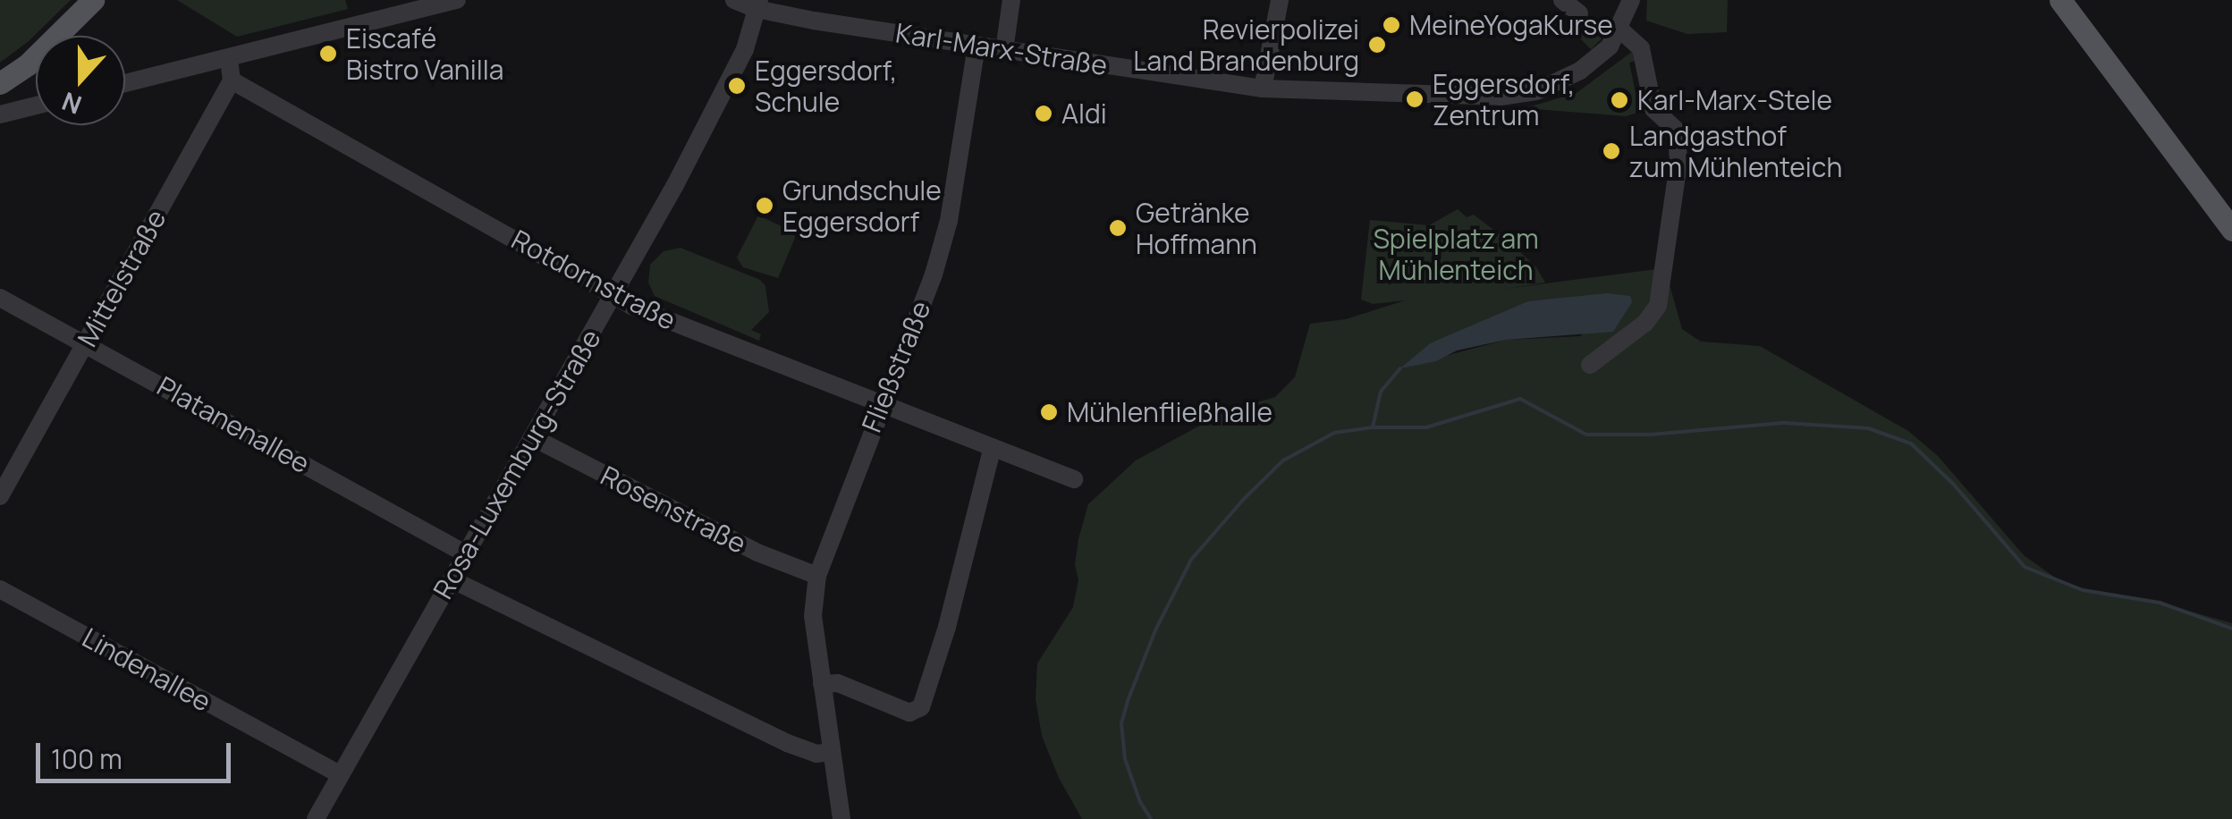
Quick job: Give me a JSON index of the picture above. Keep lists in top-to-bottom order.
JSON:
{
  "streets": {
    "street": [
      "Karl-Marx-Straße",
      "Mittelstraße",
      "Rotdornstraße",
      "Fließstraße",
      "Platanenallee",
      "Rosa-Luxemburg-Straße",
      "Rosenstraße",
      "Lindenallee"
    ]
  },
  "crossings": [
    ["Karl-Marx-Straße", "Fließstraße"],
    ["Karl-Marx-Straße", "Rosa-Luxemburg-Straße"],
    ["Mittelstraße", "Rotdornstraße"],
    ["Mittelstraße", "Platanenallee"],
    ["Rotdornstraße", "Fließstraße"],
    ["Rotdornstraße", "Rosa-Luxemburg-Straße"],
    ["Fließstraße", "Rosenstraße"],
    ["Platanenallee", "Rosa-Luxemburg-Straße"],
    ["Rosa-Luxemburg-Straße", "Rosenstraße"],
    ["Rosa-Luxemburg-Straße", "Lindenallee"]
  ],
  "parks": ["Spielplatz am Mühlenteich"],
  "places": [
    "MeineYogaKurse",
    "Revierpolizei Land Brandenburg",
    "Eiscafé Bistro Vanilla",
    "Eggersdorf, Schule",
    "Eggersdorf, Zentrum",
    "Karl-Marx-Stele",
    "Aldi",
    "Landgasthof zum Mühlenteich",
    "Grundschule Eggersdorf",
    "Getränke Hoffmann",
    "Mühlenfließhalle"
  ],
  "scale_bar": "100 m",
  "north": "bottom"
}
